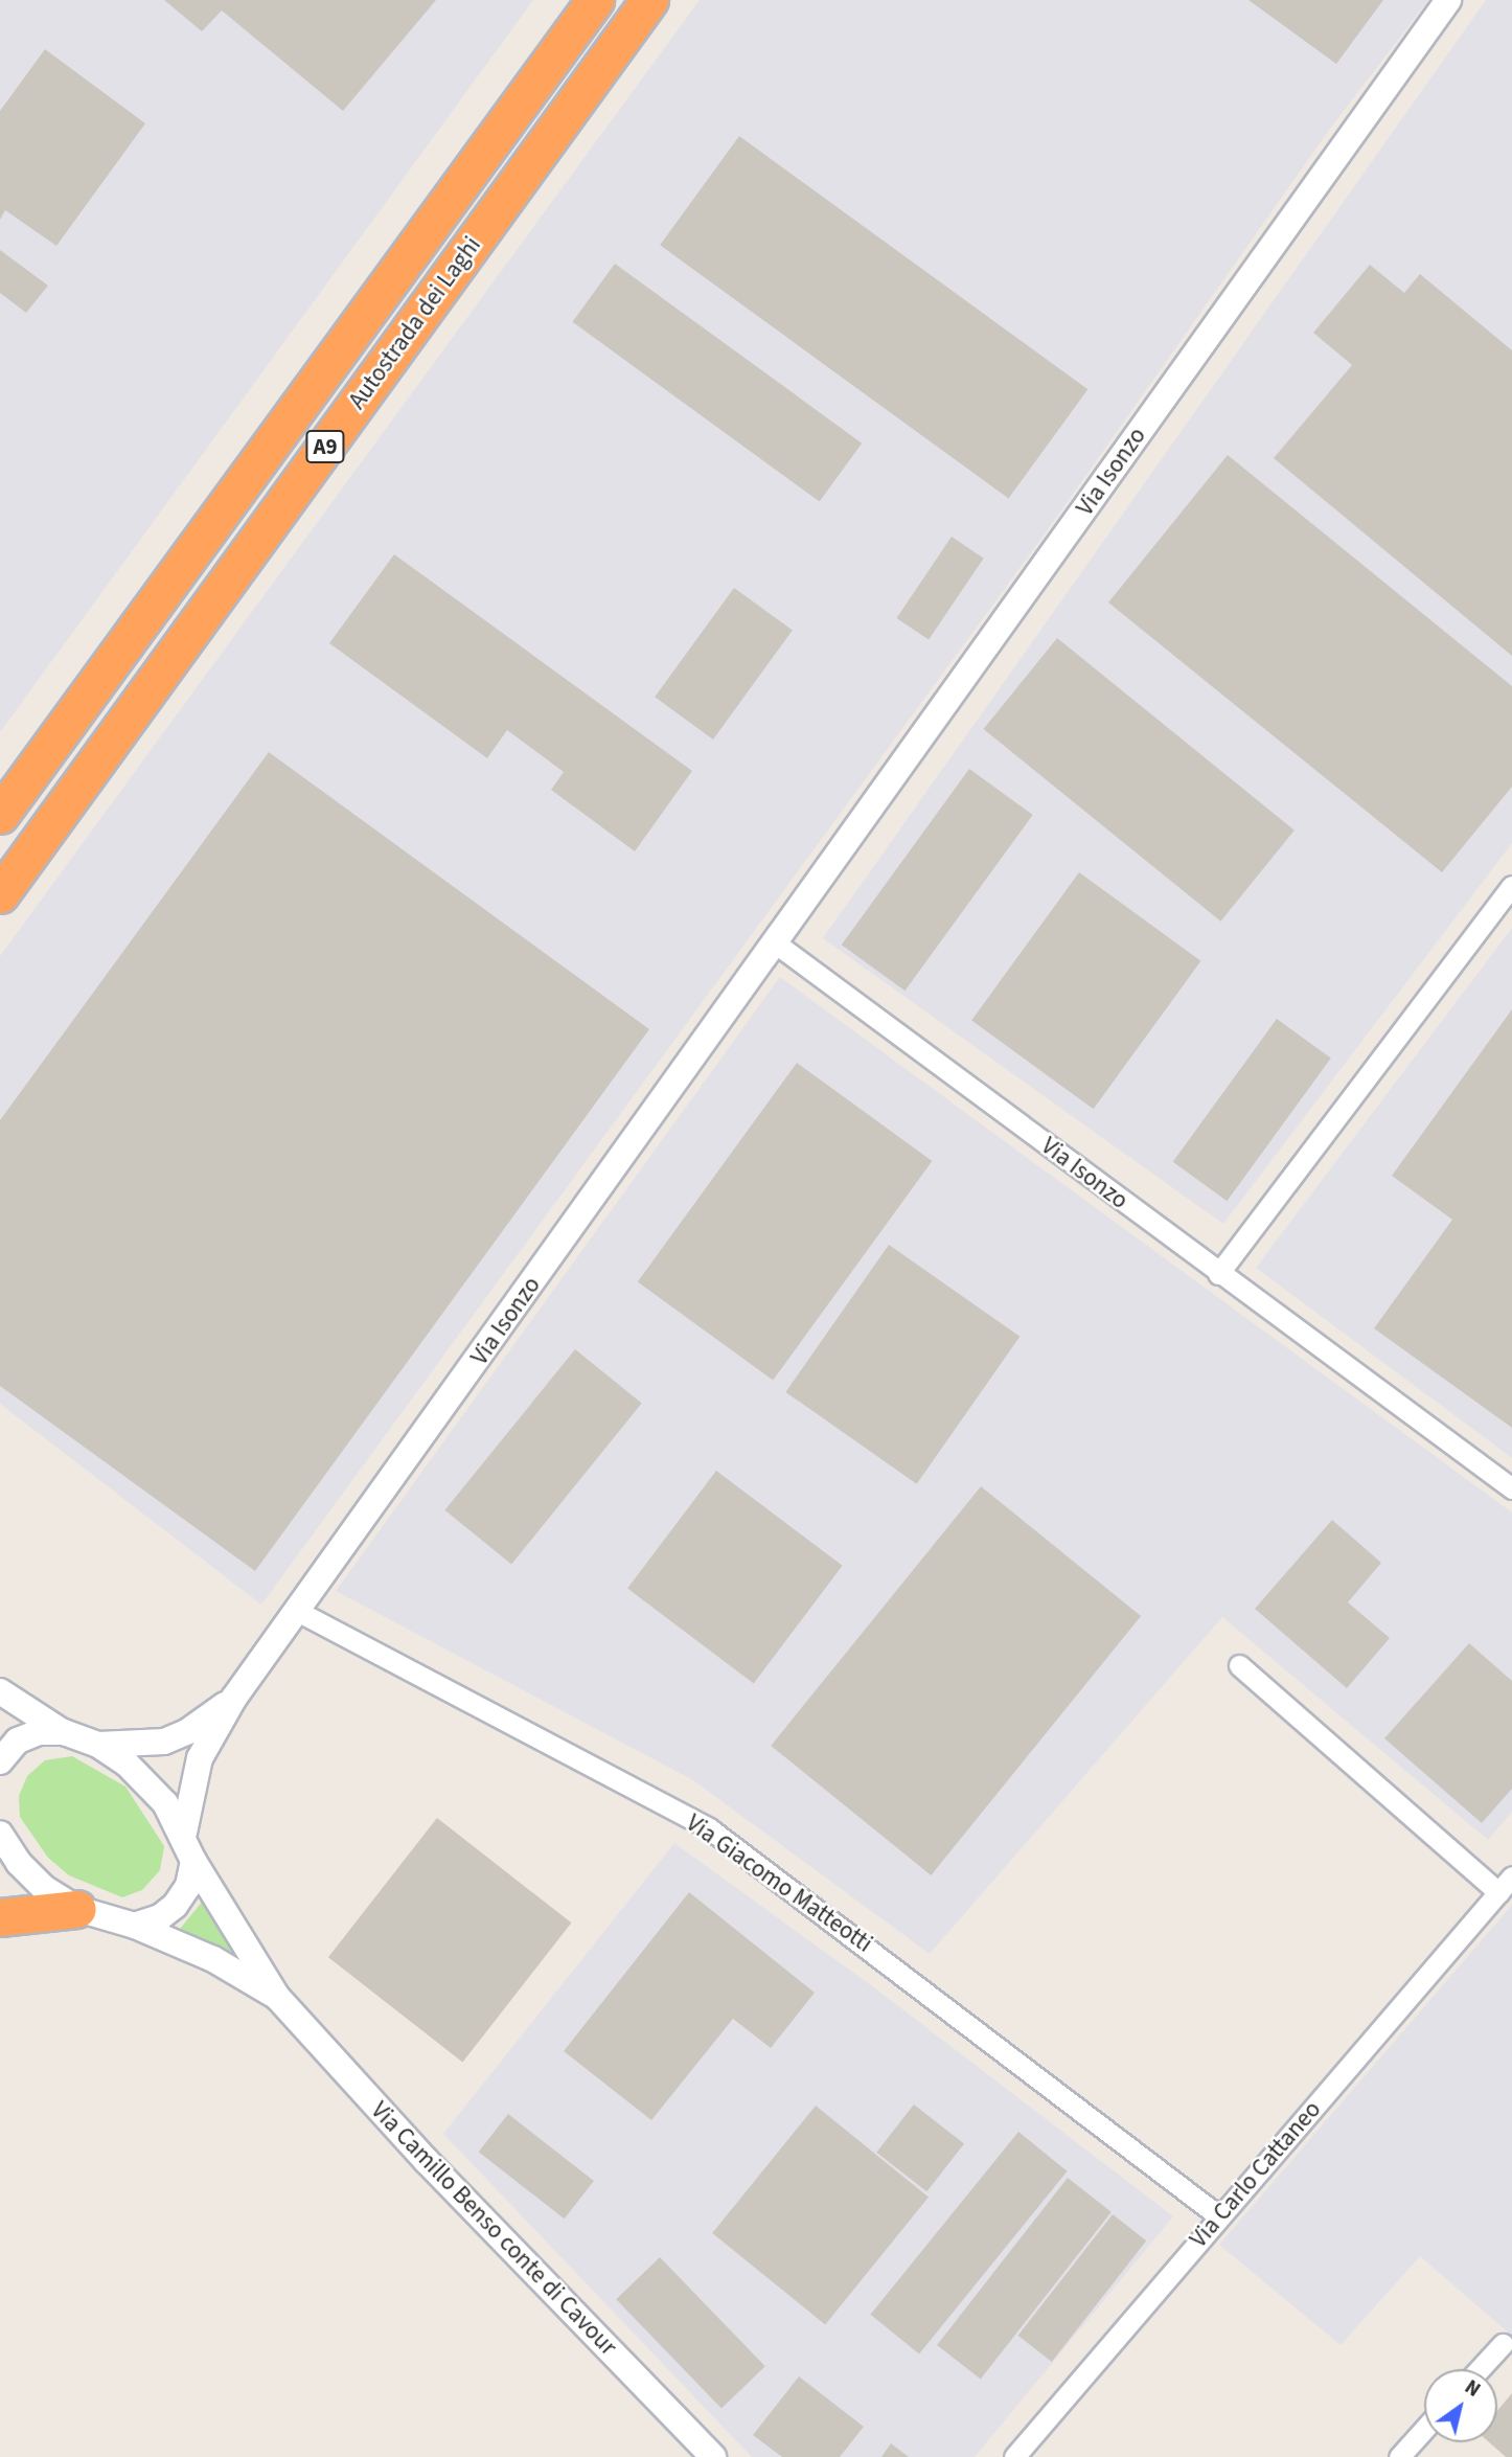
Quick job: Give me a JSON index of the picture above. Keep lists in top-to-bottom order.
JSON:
{
  "streets": {
    "highway": ["Autostrada dei Laghi", "A9"],
    "street": [
      "Via Isonzo",
      "Via Giacomo Matteotti",
      "Via Carlo Cattaneo",
      "Via Camillo Benso conte di Cavour"
    ]
  },
  "crossings": [
    ["Via Isonzo", "Via Giacomo Matteotti"],
    ["Via Isonzo", "Via Camillo Benso conte di Cavour"],
    ["Via Giacomo Matteotti", "Via Carlo Cattaneo"]
  ],
  "north": "top right"
}
